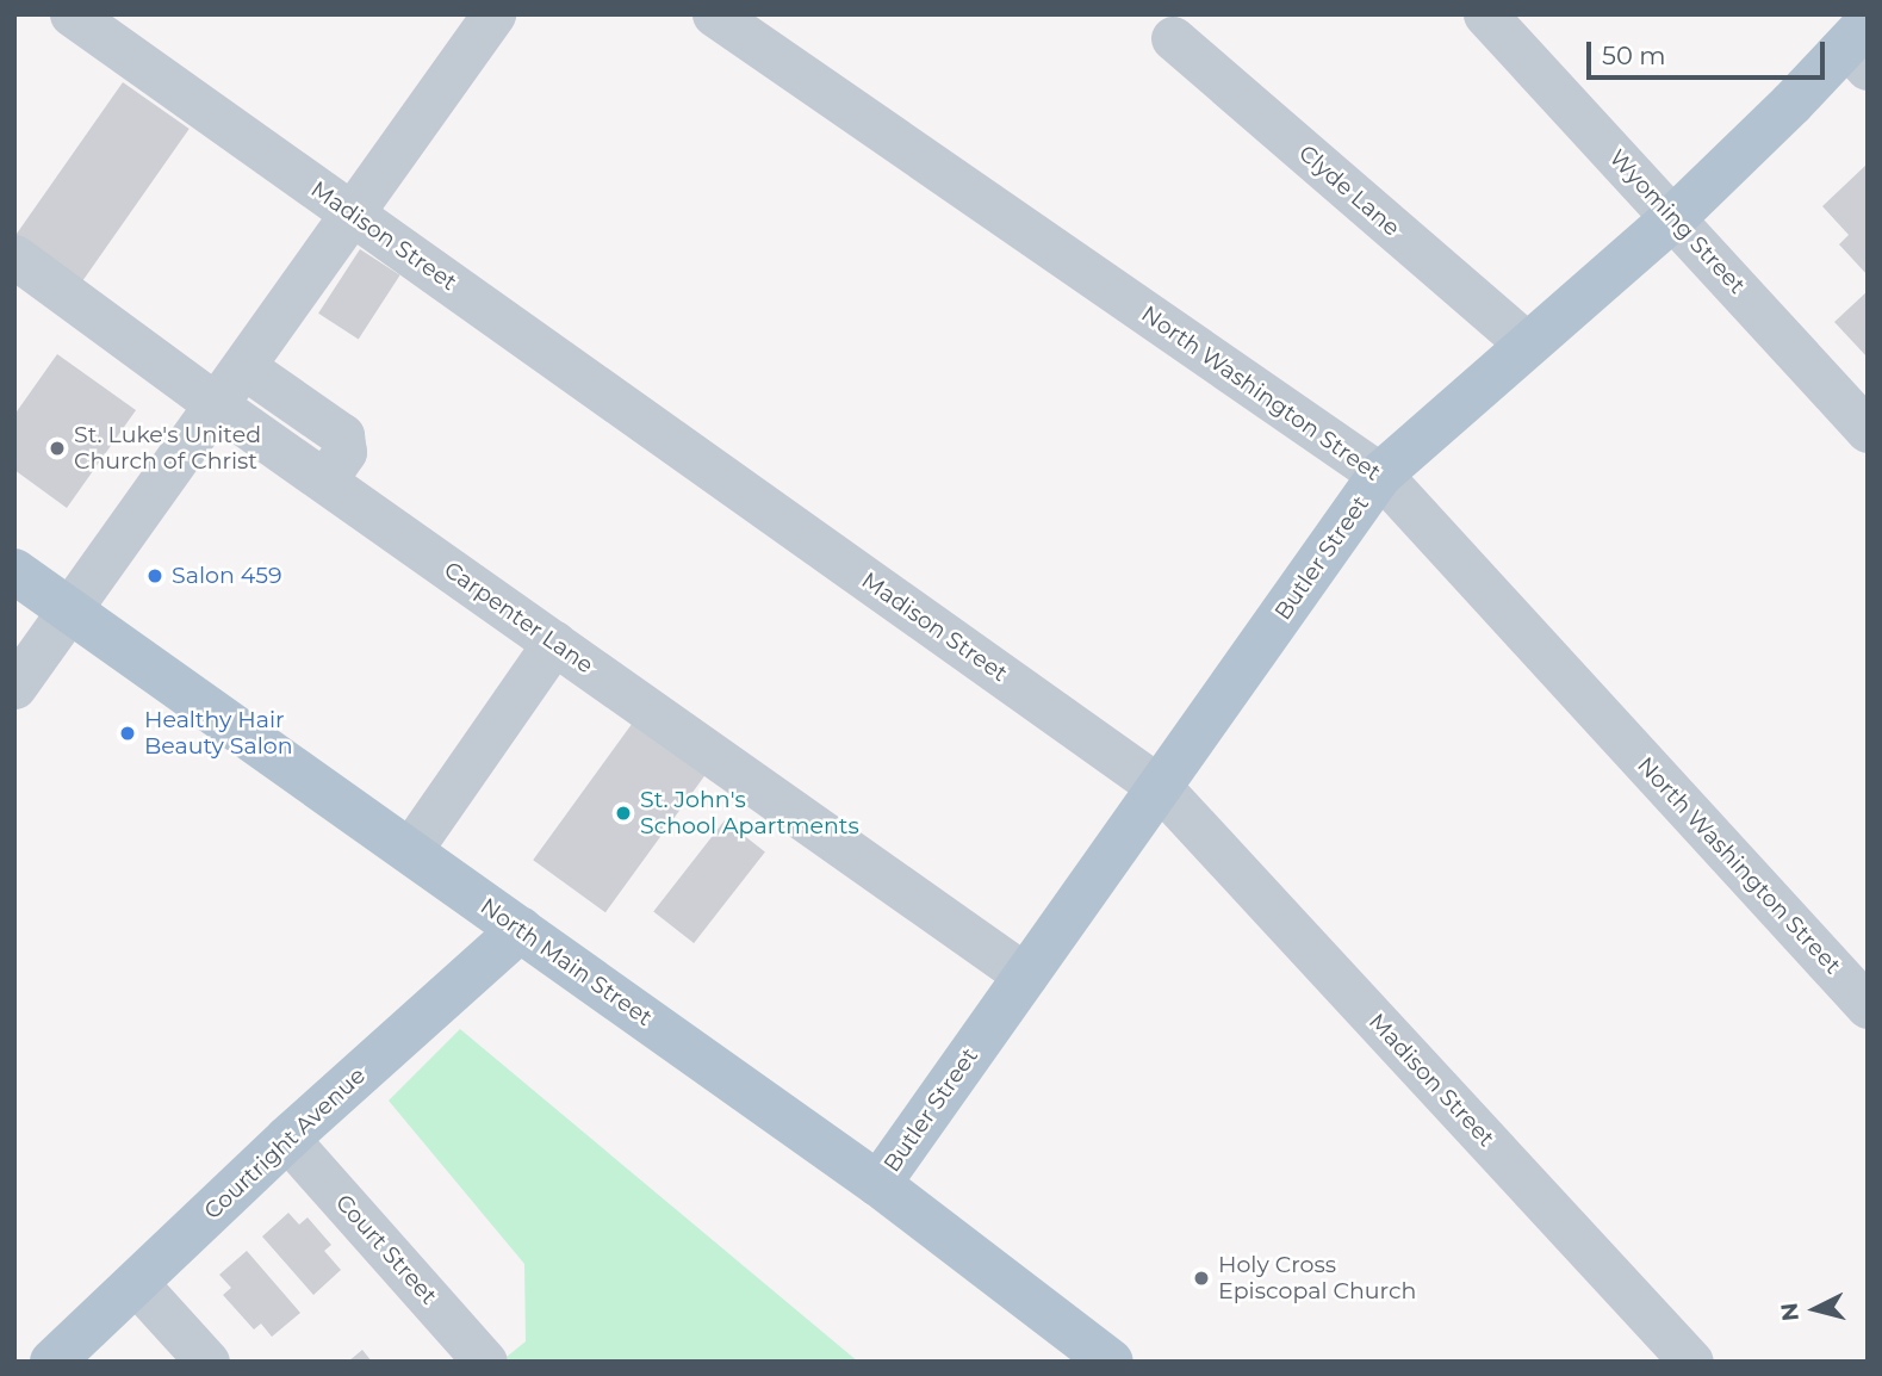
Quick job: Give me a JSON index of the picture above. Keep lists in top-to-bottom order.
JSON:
{
  "streets": {
    "main road": ["Butler Street", "North Main Street", "Courtright Avenue"],
    "street": [
      "Clyde Lane",
      "Wyoming Street",
      "Madison Street",
      "North Washington Street",
      "Carpenter Lane",
      "Court Street"
    ]
  },
  "crossings": [
    ["Clyde Lane", "Butler Street"],
    ["Wyoming Street", "Butler Street"],
    ["Madison Street", "Butler Street"],
    ["North Washington Street", "Butler Street"],
    ["Butler Street", "Carpenter Lane"],
    ["Butler Street", "North Main Street"],
    ["North Main Street", "Courtright Avenue"],
    ["Courtright Avenue", "Court Street"]
  ],
  "places": [
    "St. Luke's United Church of Christ",
    "Salon 459",
    "Healthy Hair Beauty Salon",
    "St. John's School Apartments",
    "Holy Cross Episcopal Church"
  ],
  "scale_bar": "50 m",
  "north": "left"
}
